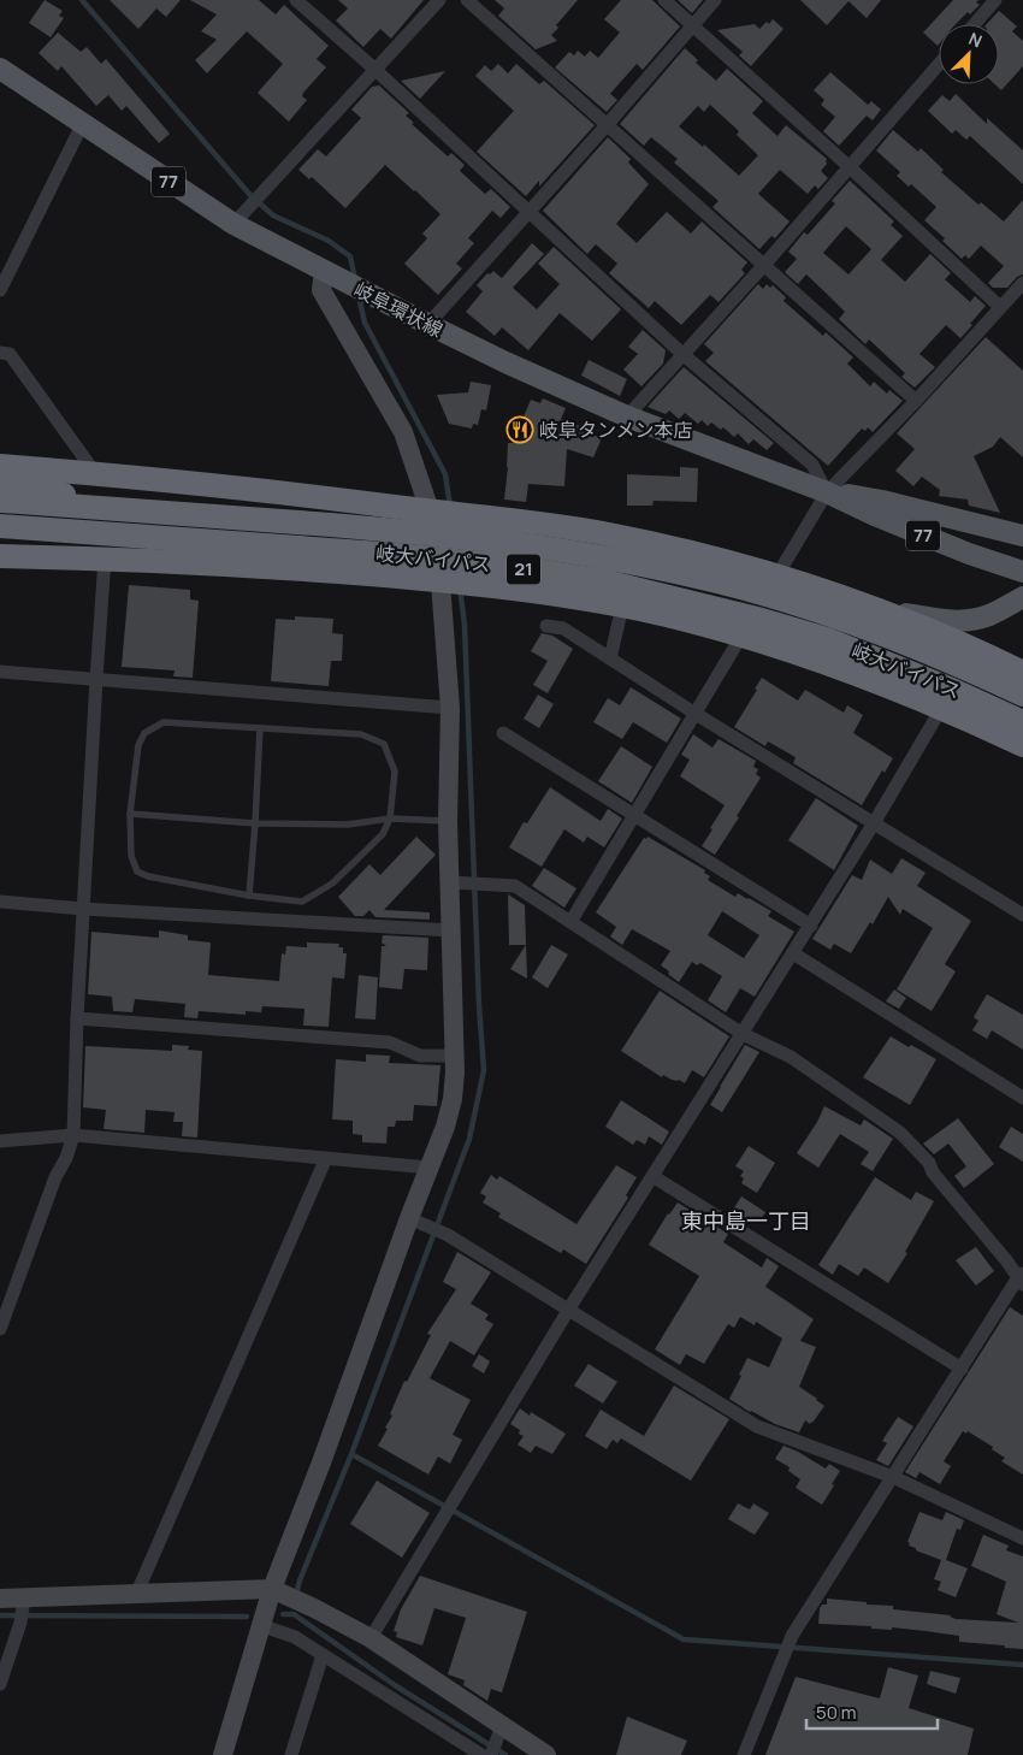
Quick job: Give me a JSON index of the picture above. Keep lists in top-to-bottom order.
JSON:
{
  "streets": {
    "highway": ["岐大バイパス", "21"],
    "main road": ["77", "岐阜環状線"]
  },
  "crossings": [
    ["岐大バイパス", "21"]
  ],
  "districts": ["東中島一丁目"],
  "places": {
    "restaurant": ["岐阜タンメン本店"]
  },
  "scale_bar": "50 m",
  "north": "top right"
}
